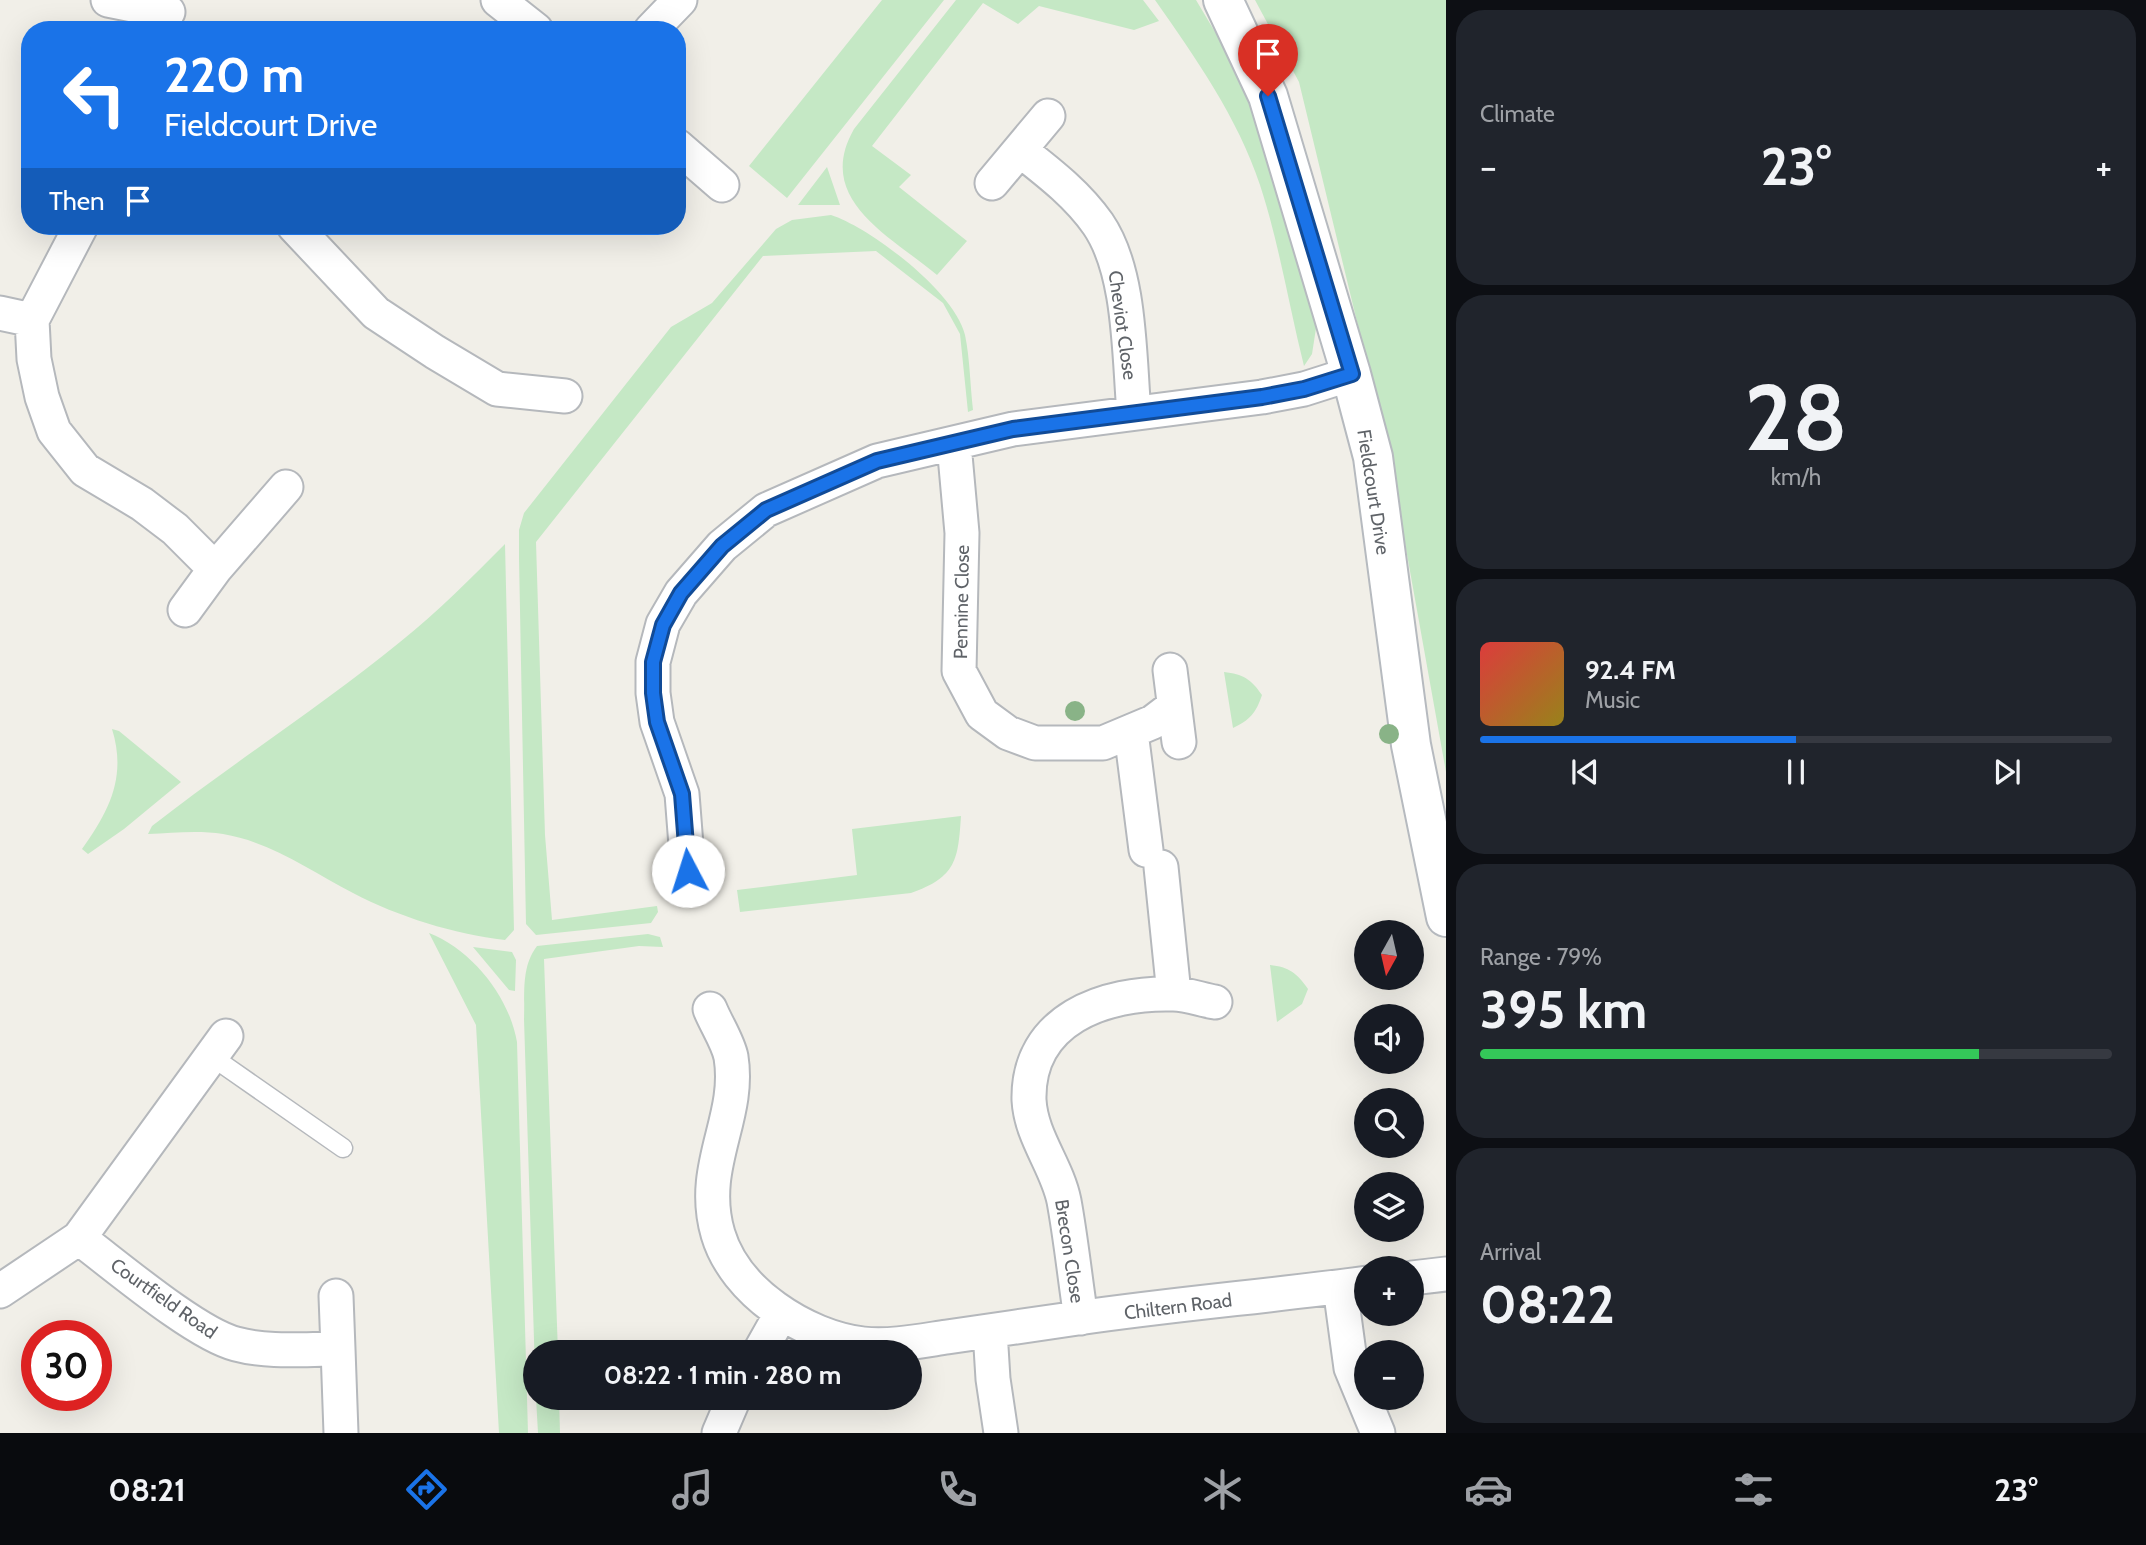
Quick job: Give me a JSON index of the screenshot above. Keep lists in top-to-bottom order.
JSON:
{
  "streets": {
    "street": [
      "Cheviot Close",
      "Fieldcourt Drive",
      "Pennine Close",
      "Brecon Close",
      "Courtfield Road",
      "Chiltern Road"
    ]
  },
  "crossings": [
    ["Brecon Close", "Chiltern Road"]
  ],
  "north": "bottom",
  "page": {
    "tile": [
      "Climate",
      ["28", "km/h"],
      ["Range · 79%", "395 km"],
      ["Arrival", "08:22"]
    ],
    "turn": ["220 m", "Fieldcourt Drive"],
    "heat": ["−", "23°", "+"],
    "then": "Then",
    "song": ["92.4 FM", "Music"],
    "map_buttons": ["+", "−"],
    "limit": "30",
    "trip": "08:22 · 1 min · 280 m",
    "tabs": ["08:21", "23°"]
  }
}
